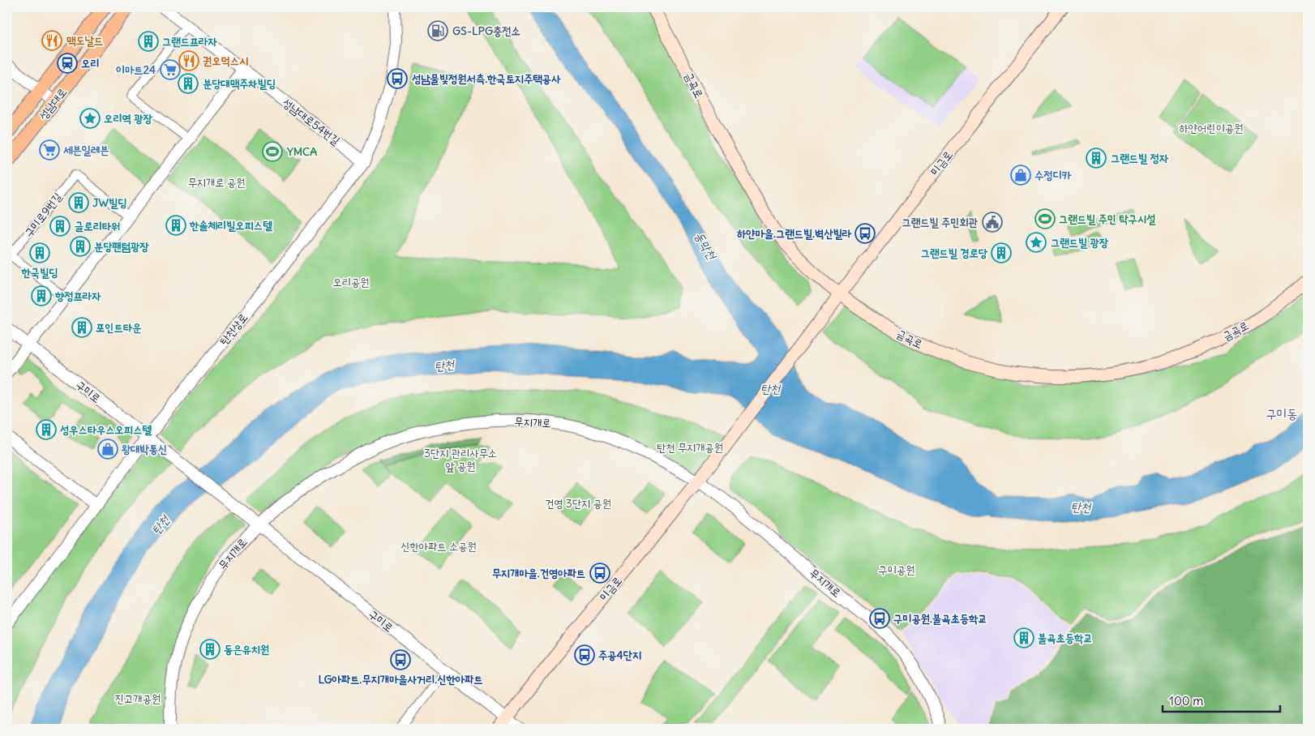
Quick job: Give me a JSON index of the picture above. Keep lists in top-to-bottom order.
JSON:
{
  "streets": {
    "main road": ["금곡로", "성남대로", "미금로"],
    "street": [
      "성남대로54번길",
      "구미로9번길",
      "탄천상로",
      "구미로",
      "무지개로"
    ]
  },
  "crossings": [
    ["금곡로", "미금로"],
    ["성남대로54번길", "탄천상로"],
    ["미금로", "구미로"],
    ["미금로", "무지개로"],
    ["탄천상로", "구미로"],
    ["구미로", "무지개로"]
  ],
  "districts": ["구미동"],
  "water": ["동막천", "탄천"],
  "parks": [
    "하얀어린이공원",
    "무지개로 공원",
    "오리공원",
    "탄천 무지개공원",
    "3단지 관리사무소 앞 공원",
    "건영 3단지 공원",
    "신한아파트 소공원",
    "구미공원",
    "진고개공원"
  ],
  "places": {
    "fuel station": ["GS-LPG충전소"],
    "restaurant": ["맥도날드", "권오덕스시"],
    "building": [
      "그랜드프라자",
      "분당대맥주차빌딩",
      "그랜드빌 정자",
      "JW빌딩",
      "한솔체리빌오피스텔",
      "글로리타워",
      "분당팬텀광장",
      "한국빌딩",
      "그랜드빌 경로당",
      "향정프라자",
      "포인트타운",
      "성우스타우스오피스텔",
      "불곡초등학교",
      "동은유치원"
    ],
    "station": ["오리"],
    "supermarket": ["이마트24", "세븐일레븐"],
    "bus stop": [
      "성남물빛정원서측.한국토지주택공사",
      "하얀마을.그랜드빌.벽산빌라",
      "무지개마을.건영아파트",
      "구미공원.불곡초등학교",
      "주공4단지",
      "LG아파트.무지개마을사거리.신한아파트"
    ],
    "place": ["오리역 광장", "그랜드빌 광장"],
    "sports": ["YMCA", "그랜드빌 주민 탁구시설"],
    "shop": ["수정디카", "왕대박통신"],
    "public building": ["그랜드빌 주민회관"]
  },
  "scale_bar": "100 m"
}
